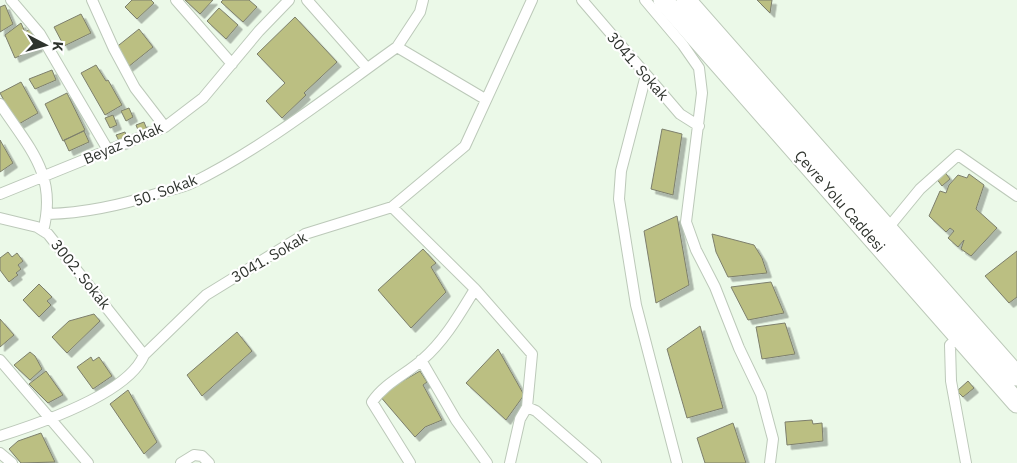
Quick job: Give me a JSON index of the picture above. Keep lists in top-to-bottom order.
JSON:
{
  "streets": {
    "highway": ["Çevre Yolu Caddesi"],
    "street": [
      "3041. Sokak",
      "Beyaz Sokak",
      "50. Sokak",
      "3002. Sokak"
    ]
  },
  "crossings": [
    ["3041. Sokak", "3002. Sokak"]
  ],
  "north": "right"
}
